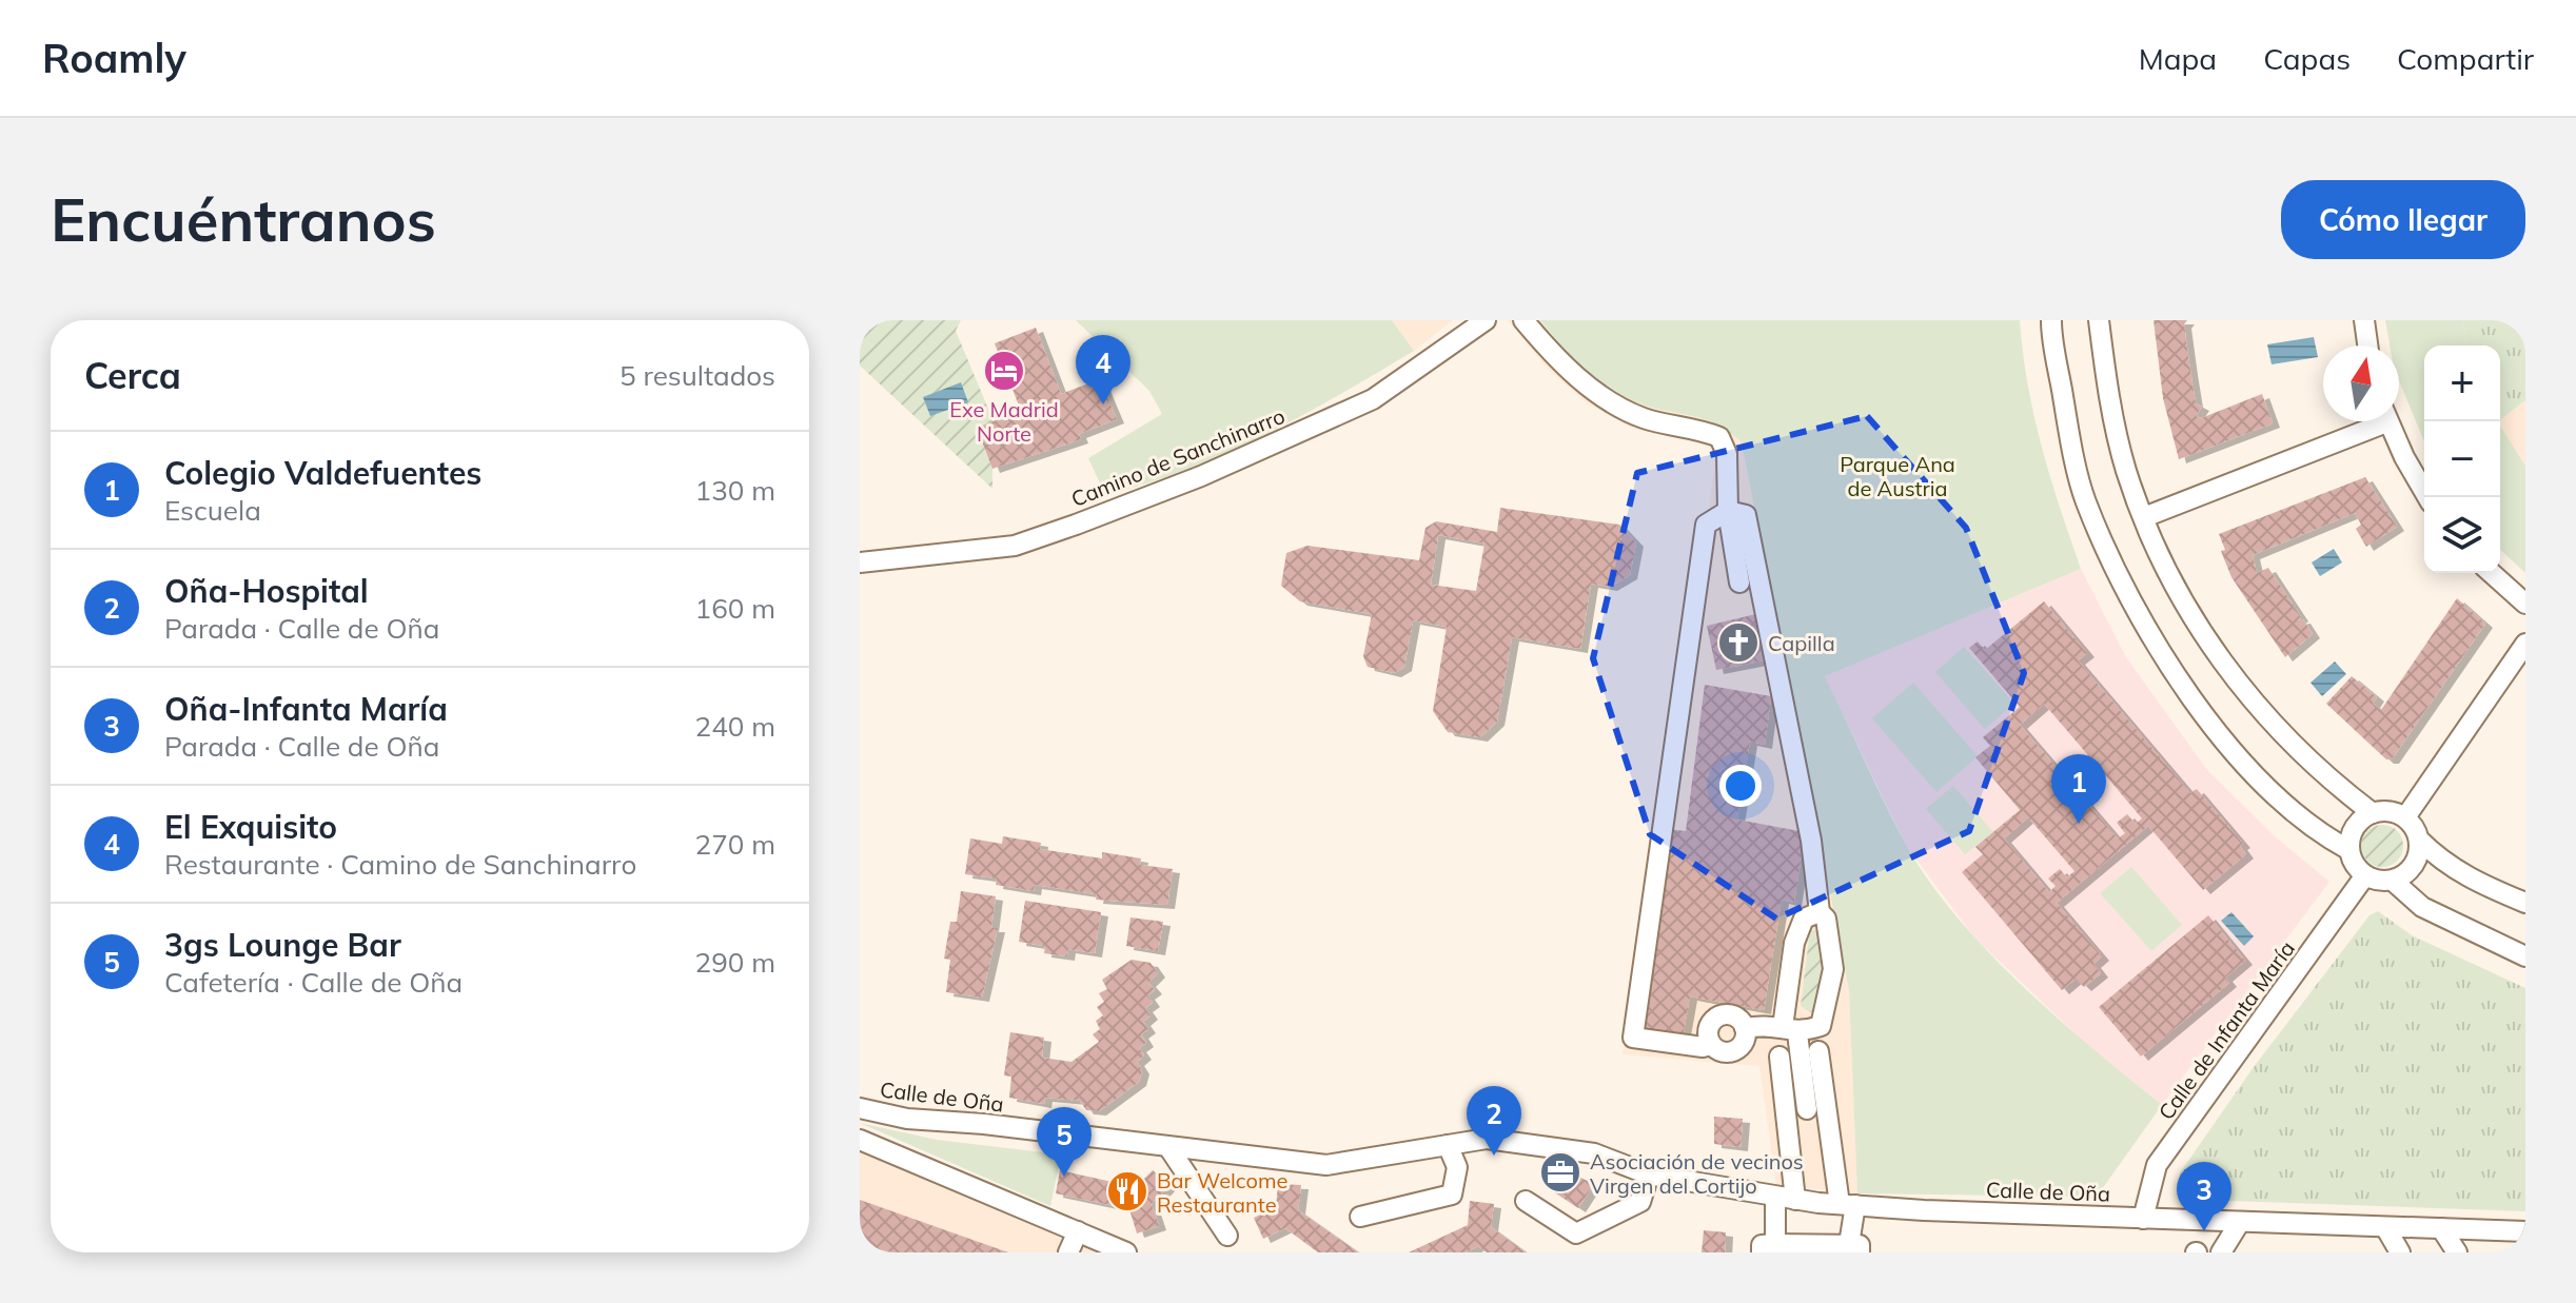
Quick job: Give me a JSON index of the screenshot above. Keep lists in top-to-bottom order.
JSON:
{
  "streets": {
    "street": ["Camino de Sanchinarro", "Calle de Infanta María", "Calle de Oña"]
  },
  "crossings": [
    ["Calle de Infanta María", "Calle de Oña"]
  ],
  "parks": ["Parque Ana de Austria"],
  "places": {
    "hotel": ["Exe Madrid Norte"],
    "church": ["Capilla"],
    "office": ["Asociación de vecinos Virgen del Cortijo"],
    "restaurant": ["Bar Welcome Restaurante"]
  },
  "north": "top",
  "page": {
    "header": "Roamly",
    "nav": ["Mapa", "Capas", "Compartir"],
    "buttons": "Cómo llegar",
    "title": "Encuéntranos",
    "heading": ["Cerca", "5 resultados"],
    "pins": [
      "4",
      "1",
      "2",
      "5",
      "3"
    ],
    "map_buttons": ["+", "−"],
    "list": [
      {
        "mark": "1",
        "name": "Colegio Valdefuentes",
        "note": "Escuela",
        "value": "130 m"
      },
      {
        "mark": "2",
        "name": "Oña-Hospital",
        "note": "Parada · Calle de Oña",
        "value": "160 m"
      },
      {
        "mark": "3",
        "name": "Oña-Infanta María",
        "note": "Parada · Calle de Oña",
        "value": "240 m"
      },
      {
        "mark": "4",
        "name": "El Exquisito",
        "note": "Restaurante · Camino de Sanchinarro",
        "value": "270 m"
      },
      {
        "mark": "5",
        "name": "3gs Lounge Bar",
        "note": "Cafetería · Calle de Oña",
        "value": "290 m"
      }
    ]
  }
}
